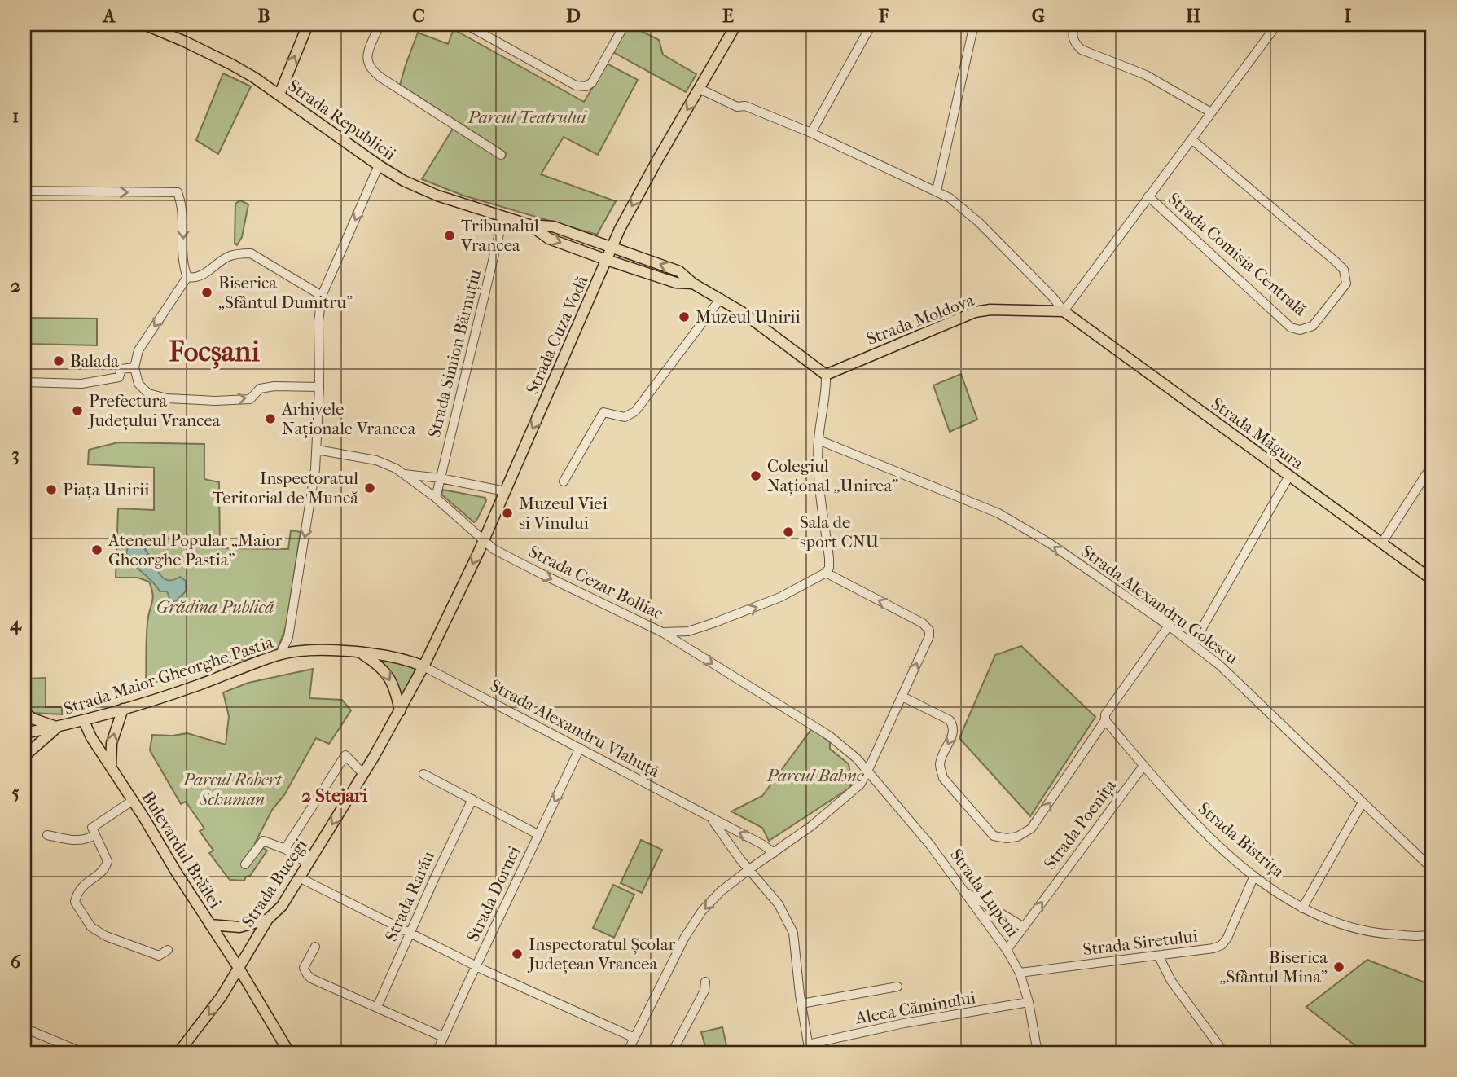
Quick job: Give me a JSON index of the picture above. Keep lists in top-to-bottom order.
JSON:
{
  "streets": {
    "main road": [
      "Strada Republicii",
      "Strada Moldova",
      "Strada Cuza Vodă",
      "Strada Măgura",
      "Strada Maior Gheorghe Pastia",
      "Bulevardul Brăilei",
      "Strada Bucegi"
    ],
    "street": [
      "Strada Comisia Centrală",
      "Strada Simion Bărnuțiu",
      "Strada Cezar Bolliac",
      "Strada Alexandru Golescu",
      "Strada Alexandru Vlahuță",
      "Strada Poenița",
      "Strada Bistrița",
      "Strada Lupeni",
      "Strada Dornei",
      "Strada Rarău",
      "Strada Siretului",
      "Aleea Căminului"
    ]
  },
  "crossings": [
    ["Strada Republicii", "Strada Moldova"],
    ["Strada Republicii", "Strada Cuza Vodă"],
    ["Strada Republicii", "Strada Simion Bărnuțiu"],
    ["Strada Comisia Centrală", "Strada Moldova"],
    ["Strada Comisia Centrală", "Strada Măgura"],
    ["Strada Moldova", "Strada Măgura"],
    ["Strada Cuza Vodă", "Strada Cezar Bolliac"],
    ["Strada Cuza Vodă", "Strada Maior Gheorghe Pastia"],
    ["Strada Cuza Vodă", "Strada Alexandru Vlahuță"],
    ["Strada Cuza Vodă", "Strada Bucegi"],
    ["Strada Simion Bărnuțiu", "Strada Cezar Bolliac"],
    ["Strada Cezar Bolliac", "Strada Lupeni"],
    ["Strada Maior Gheorghe Pastia", "Strada Alexandru Vlahuță"],
    ["Strada Maior Gheorghe Pastia", "Bulevardul Brăilei"],
    ["Strada Maior Gheorghe Pastia", "Strada Bucegi"],
    ["Strada Alexandru Vlahuță", "Strada Bucegi"],
    ["Strada Alexandru Vlahuță", "Strada Dornei"],
    ["Strada Alexandru Vlahuță", "Aleea Căminului"],
    ["Strada Poenița", "Strada Bistrița"],
    ["Strada Poenița", "Strada Lupeni"],
    ["Strada Bistrița", "Strada Siretului"],
    ["Bulevardul Brăilei", "Strada Bucegi"],
    ["Strada Lupeni", "Strada Siretului"],
    ["Strada Lupeni", "Aleea Căminului"]
  ],
  "one_way": [
    "Strada Cuza Vodă",
    "Strada Cezar Bolliac",
    "Strada Alexandru Golescu",
    "Strada Poenița",
    "Strada Bucegi",
    "Strada Lupeni"
  ],
  "districts": ["Focșani", "2 Stejari"],
  "parks": [
    "Parcul Teatrului",
    "Grădina Publică",
    "Parcul Bahne",
    "Parcul Robert Schuman"
  ],
  "places": [
    "Tribunalul Vrancea",
    "Biserica „Sfântul Dumitru\"",
    "Muzeul Unirii",
    "Balada",
    "Prefectura Județului Vrancea",
    "Arhivele Naționale Vrancea",
    "Colegiul Național „Unirea\"",
    "Inspectoratul Teritorial de Muncă",
    "Piața Unirii",
    "Muzeul Viei si Vinului",
    "Sala de sport CNU",
    "Ateneul Popular „Maior Gheorghe Pastia”",
    "Inspectoratul Școlar Județean Vrancea",
    "Biserica „Sfântul Mina\""
  ],
  "grid": {
    "columns": [
      "A",
      "B",
      "C",
      "D",
      "E",
      "F",
      "G",
      "H",
      "I"
    ],
    "rows": [
      "1",
      "2",
      "3",
      "4",
      "5",
      "6"
    ]
  }
}
